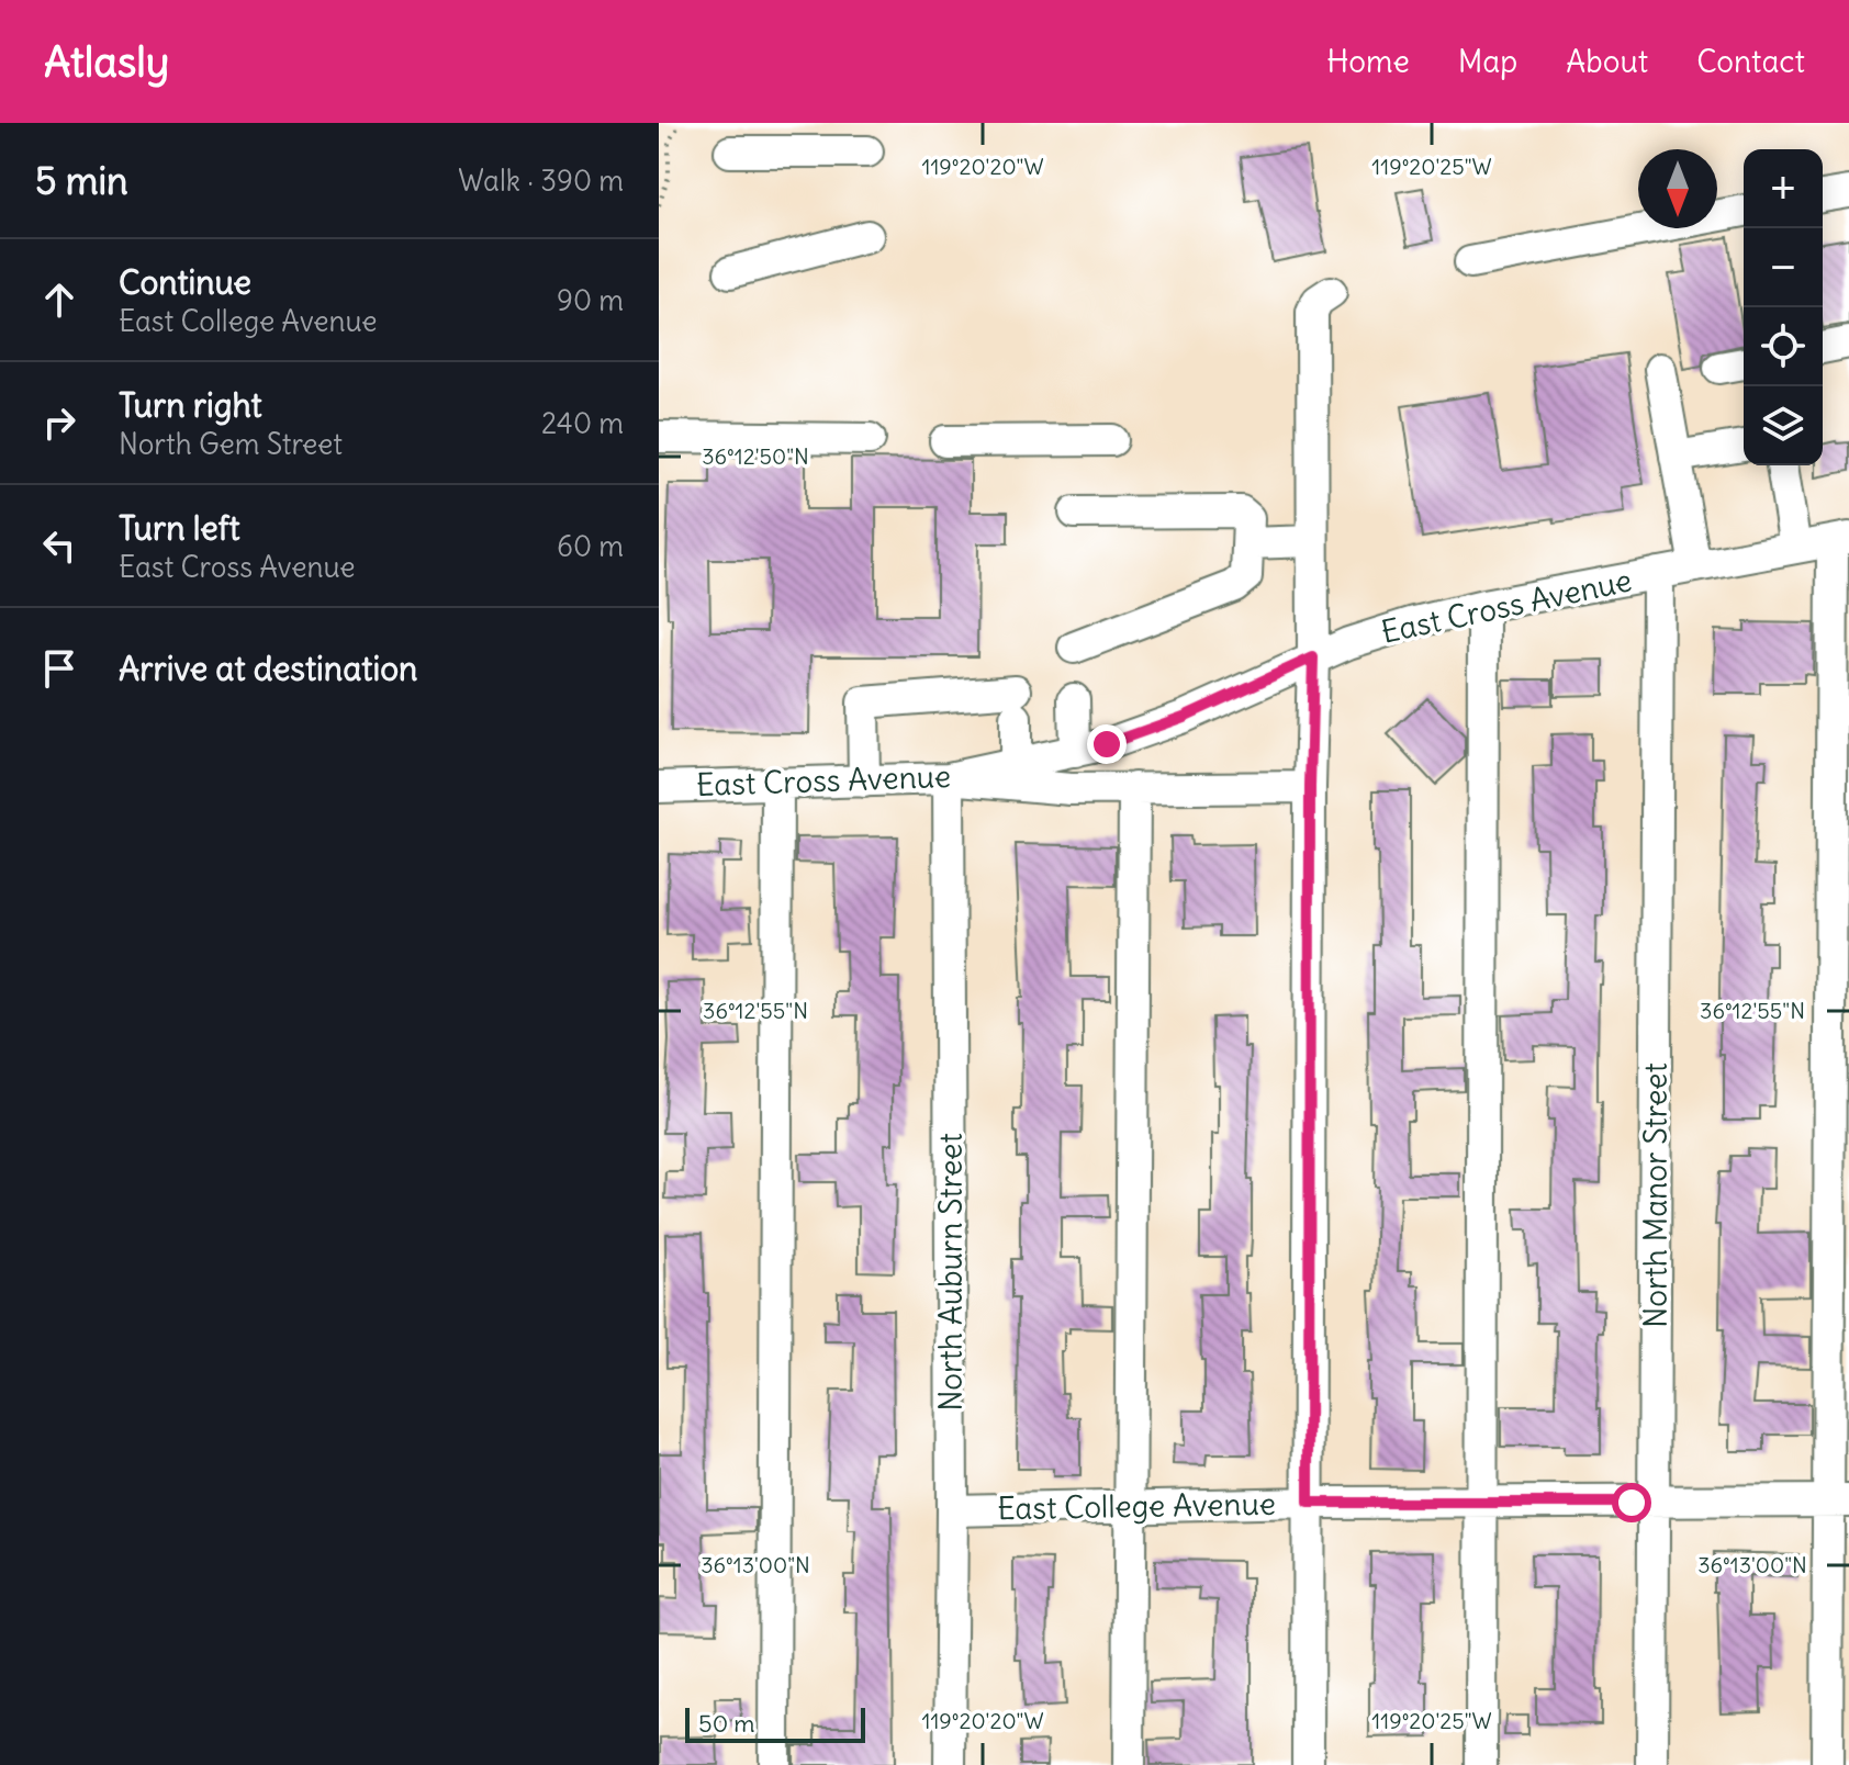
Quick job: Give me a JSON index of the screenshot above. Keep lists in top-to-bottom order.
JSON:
{
  "streets": {
    "street": [
      "East Cross Avenue",
      "North Manor Street",
      "North Auburn Street",
      "East College Avenue"
    ]
  },
  "crossings": [
    ["East Cross Avenue", "North Manor Street"],
    ["East Cross Avenue", "North Auburn Street"],
    ["North Manor Street", "East College Avenue"],
    ["North Auburn Street", "East College Avenue"]
  ],
  "scale_bar": "50 m",
  "north": "bottom",
  "page": {
    "header": "Atlasly",
    "nav": [
      "Home",
      "Map",
      "About",
      "Contact"
    ],
    "heading": ["5 min", "Walk · 390 m"],
    "map_buttons": ["+", "−"],
    "list": [
      ["Continue", "East College Avenue", "90 m"],
      ["Turn right", "North Gem Street", "240 m"],
      ["Turn left", "East Cross Avenue", "60 m"],
      "Arrive at destination"
    ],
    "scale": "50 m"
  },
  "coordinates": [
    "119°20'20\"W",
    "119°20'25\"W",
    "36°12'50\"N",
    "36°12'55\"N",
    "36°13'00\"N"
  ]
}
